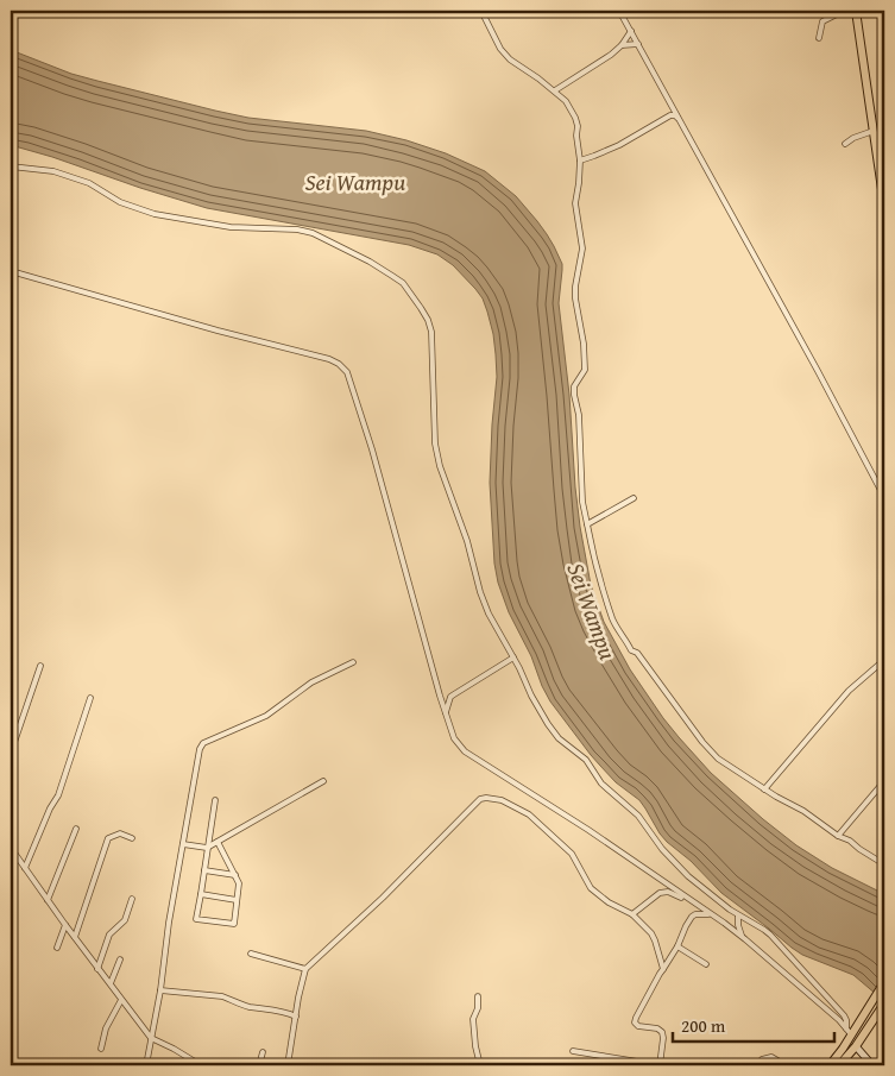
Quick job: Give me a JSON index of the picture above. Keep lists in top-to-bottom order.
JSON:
{
  "water": ["Sei Wampu"],
  "scale_bar": "200 m"
}
